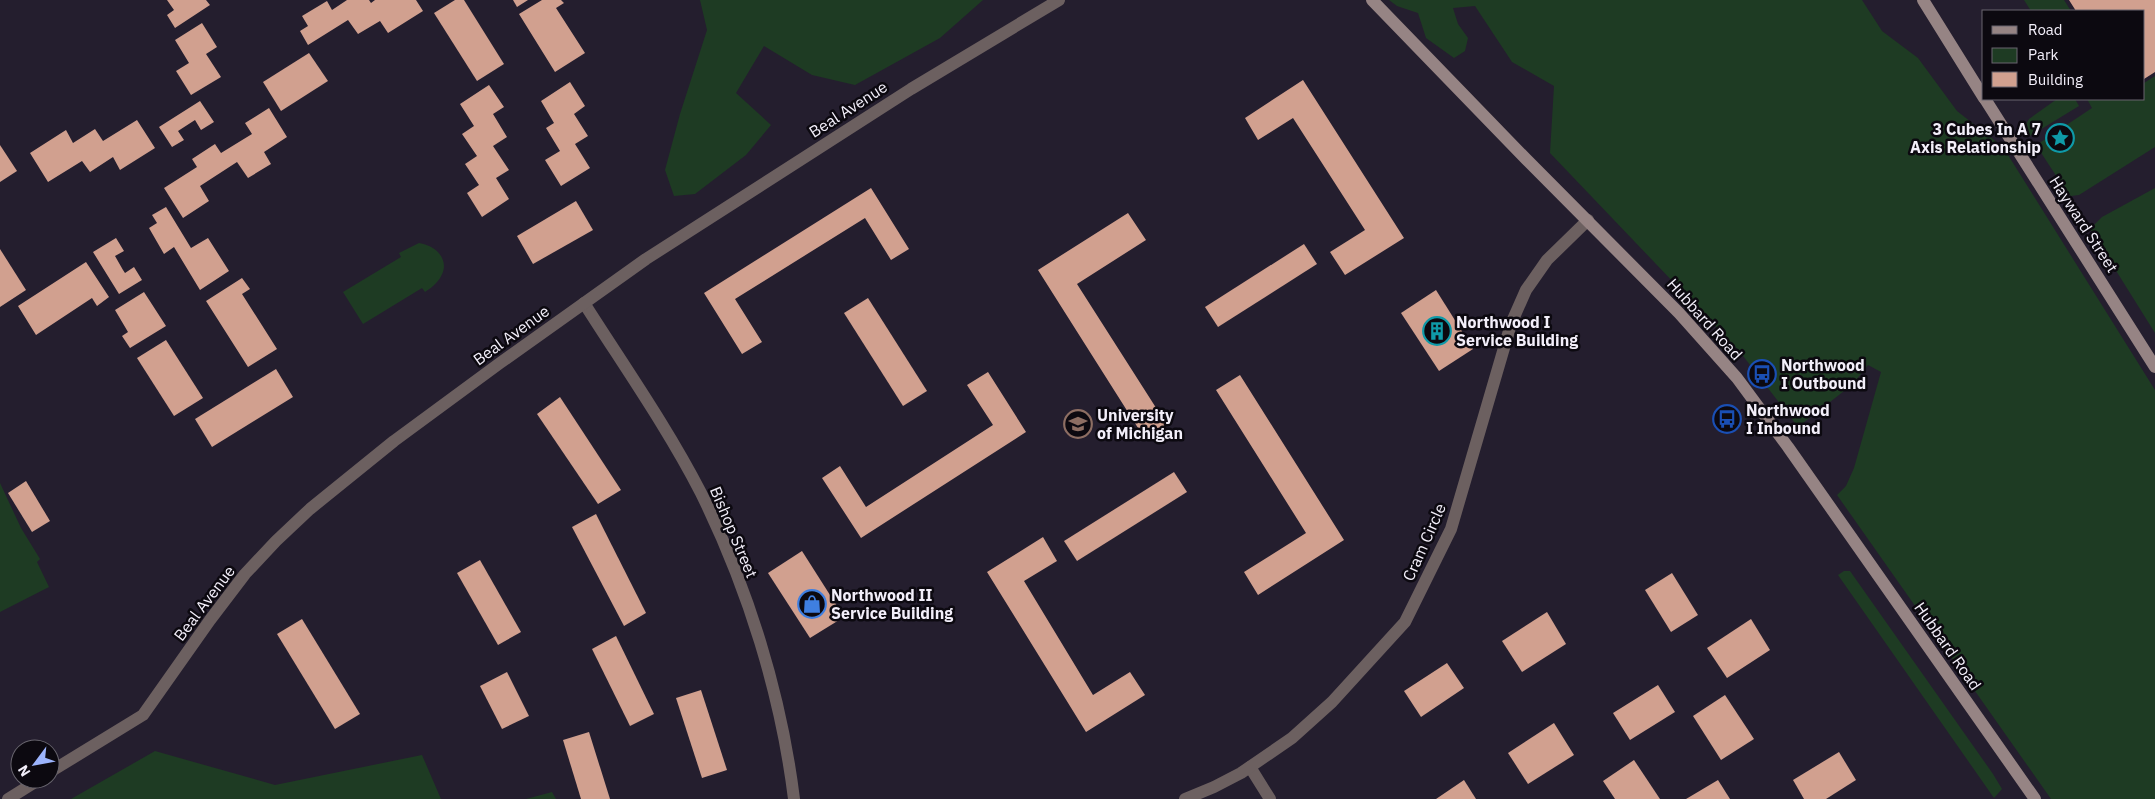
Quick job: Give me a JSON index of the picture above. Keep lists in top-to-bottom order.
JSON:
{
  "streets": {
    "street": [
      "Beal Avenue",
      "Hayward Street",
      "Hubbard Road",
      "Bishop Street",
      "Cram Circle"
    ]
  },
  "crossings": [
    ["Beal Avenue", "Bishop Street"],
    ["Hubbard Road", "Cram Circle"]
  ],
  "places": {
    "place": ["3 Cubes In A 7 Axis Relationship"],
    "building": ["Northwood I Service Building"],
    "bus stop": ["Northwood I Outbound", "Northwood I Inbound"],
    "school or university": ["University of Michigan"],
    "shop": ["Northwood II Service Building"]
  },
  "legend": ["Road", "Park", "Building"],
  "north": "bottom left"
}
